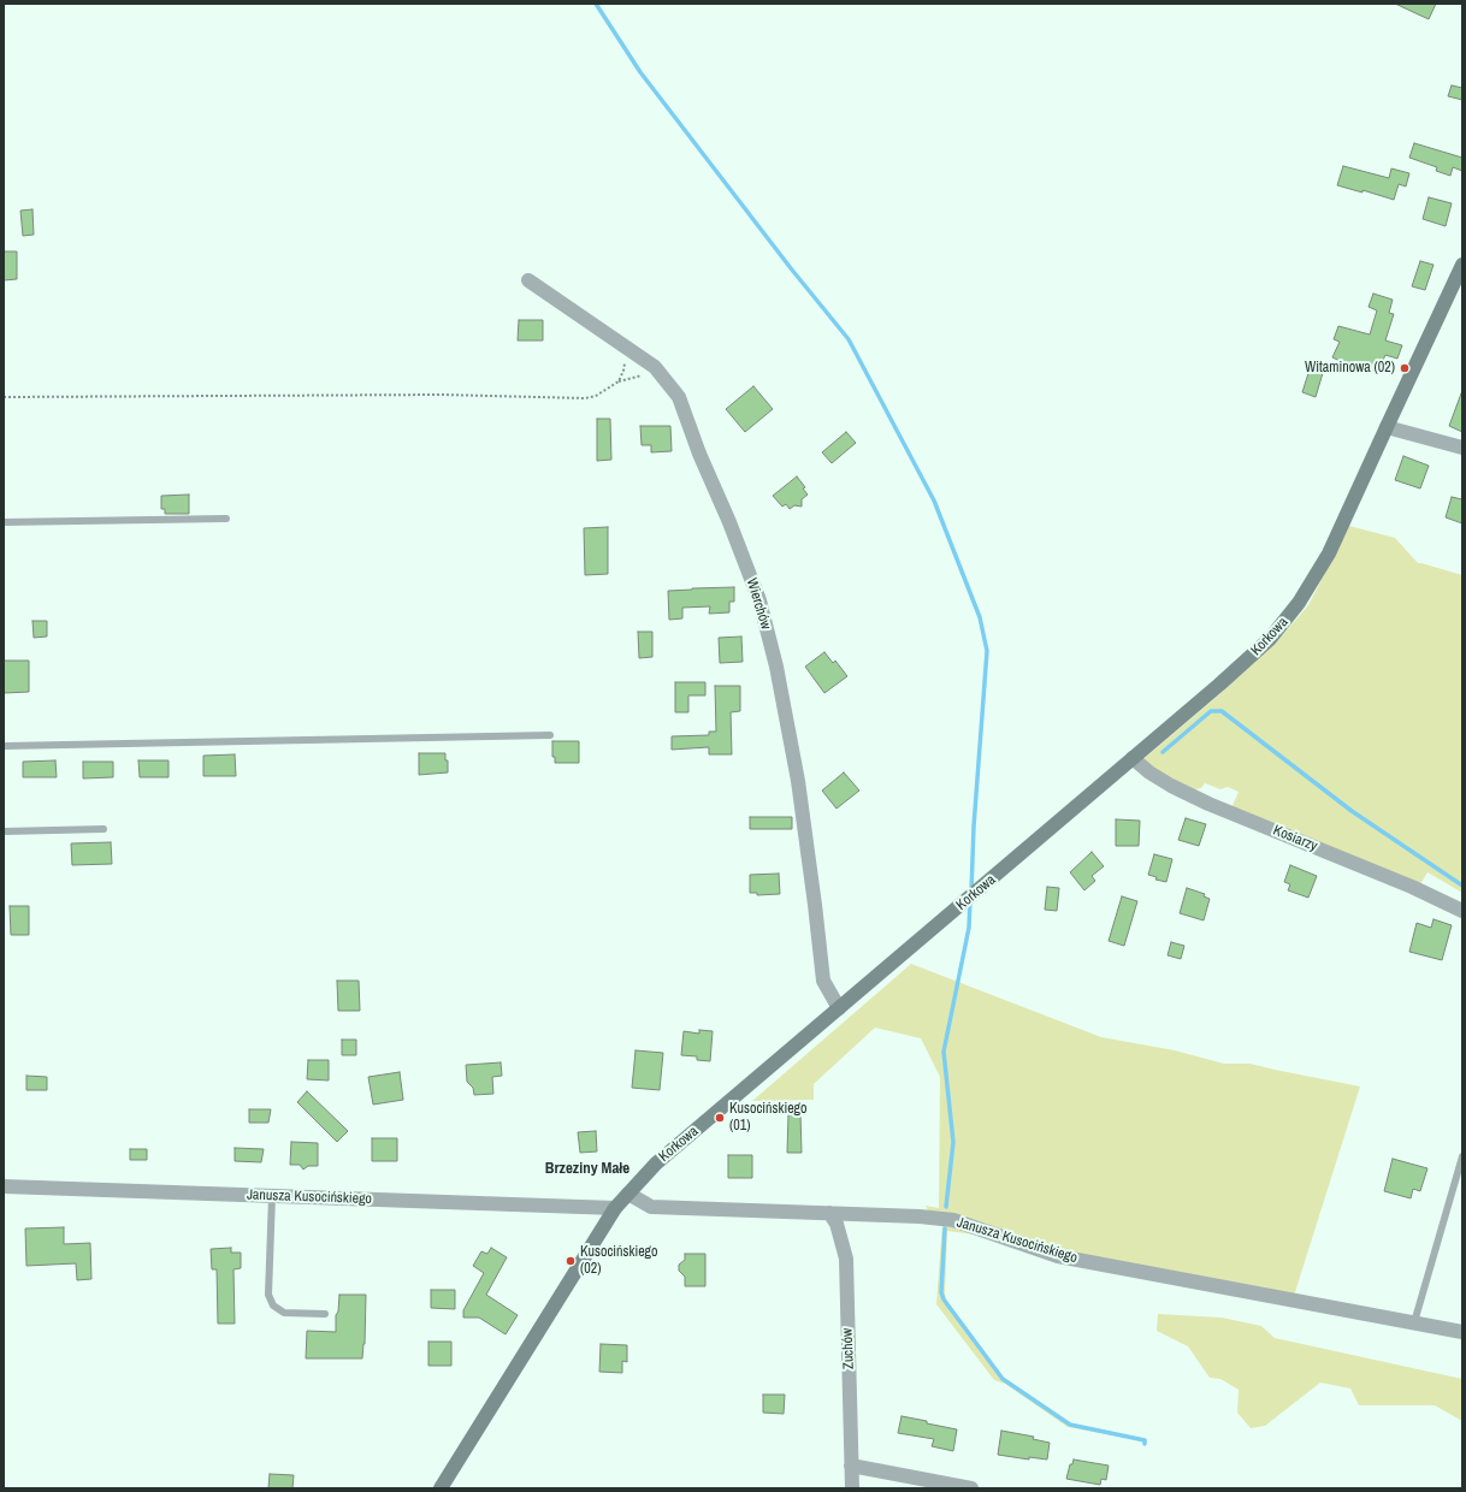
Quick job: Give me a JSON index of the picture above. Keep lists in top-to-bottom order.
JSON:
{
  "streets": {
    "street": [
      "Wierchów",
      "Korkowa",
      "Kosiarzy",
      "Janusza Kusocińskiego",
      "Zuchów"
    ]
  },
  "crossings": [
    ["Wierchów", "Korkowa"],
    ["Korkowa", "Kosiarzy"],
    ["Korkowa", "Janusza Kusocińskiego"],
    ["Janusza Kusocińskiego", "Zuchów"]
  ],
  "districts": ["Brzeziny Małe"],
  "places": ["Witaminowa (02)", "Kusocińskiego (01)", "Kusocińskiego (02)"]
}
